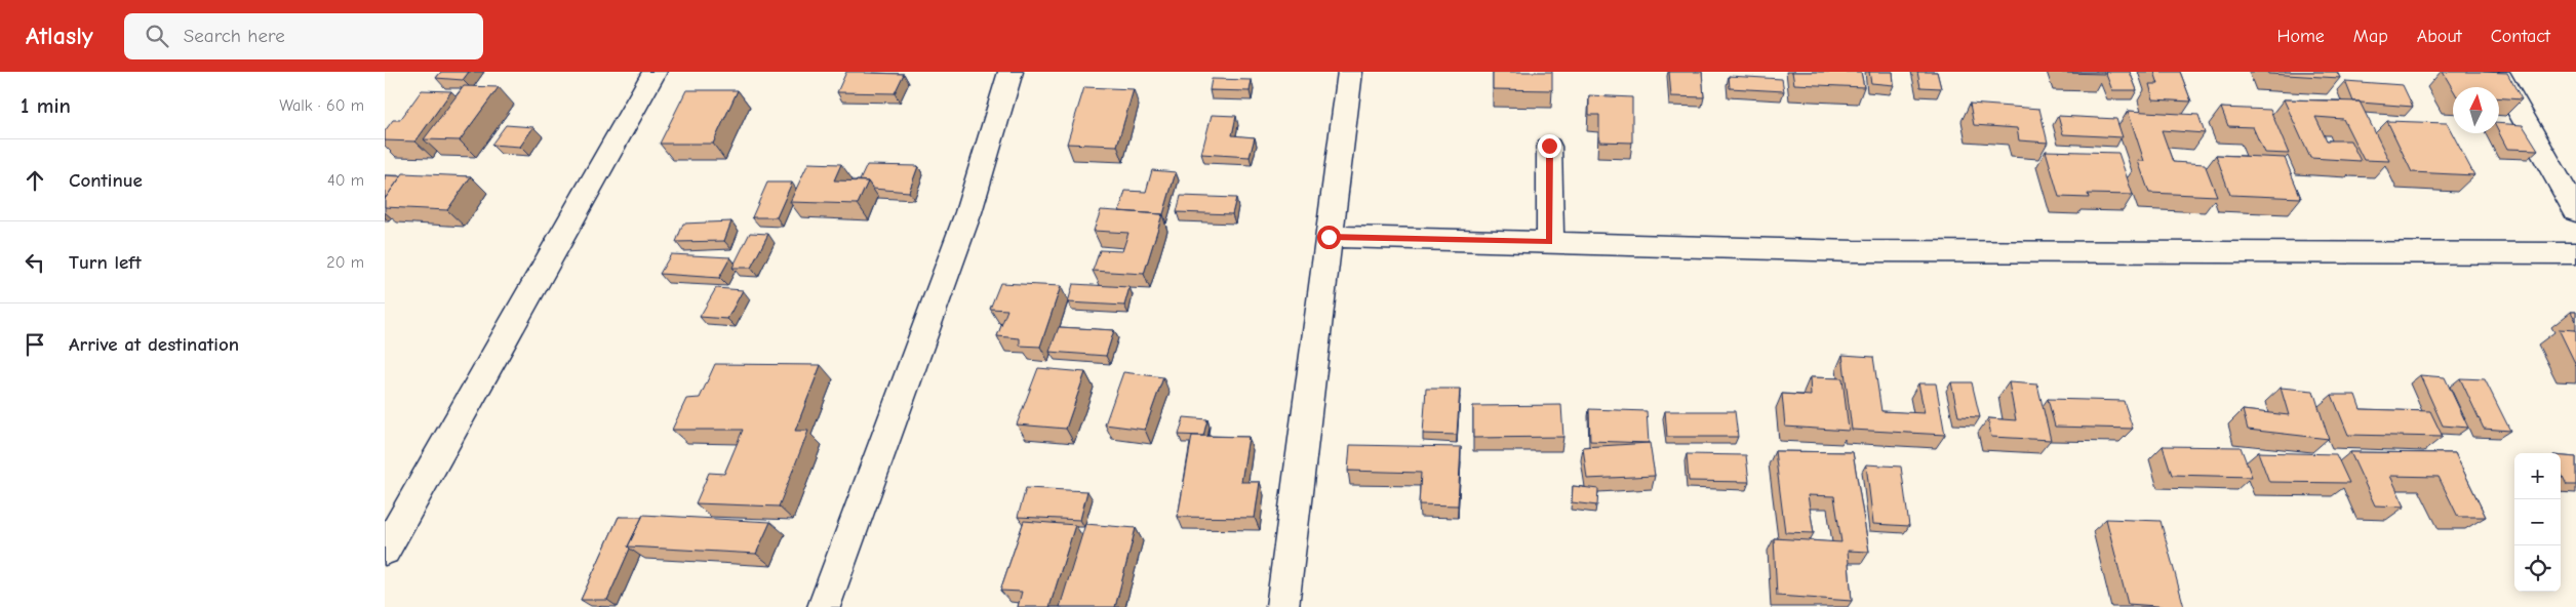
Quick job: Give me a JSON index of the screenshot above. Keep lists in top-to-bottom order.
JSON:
{
  "north": "top",
  "page": {
    "header": "Atlasly",
    "search": "Search here",
    "nav": [
      "Home",
      "Map",
      "About",
      "Contact"
    ],
    "heading": ["1 min", "Walk · 60 m"],
    "list": [
      ["Continue", "40 m"],
      ["Turn left", "20 m"],
      "Arrive at destination"
    ],
    "map_buttons": ["+", "−"]
  }
}
